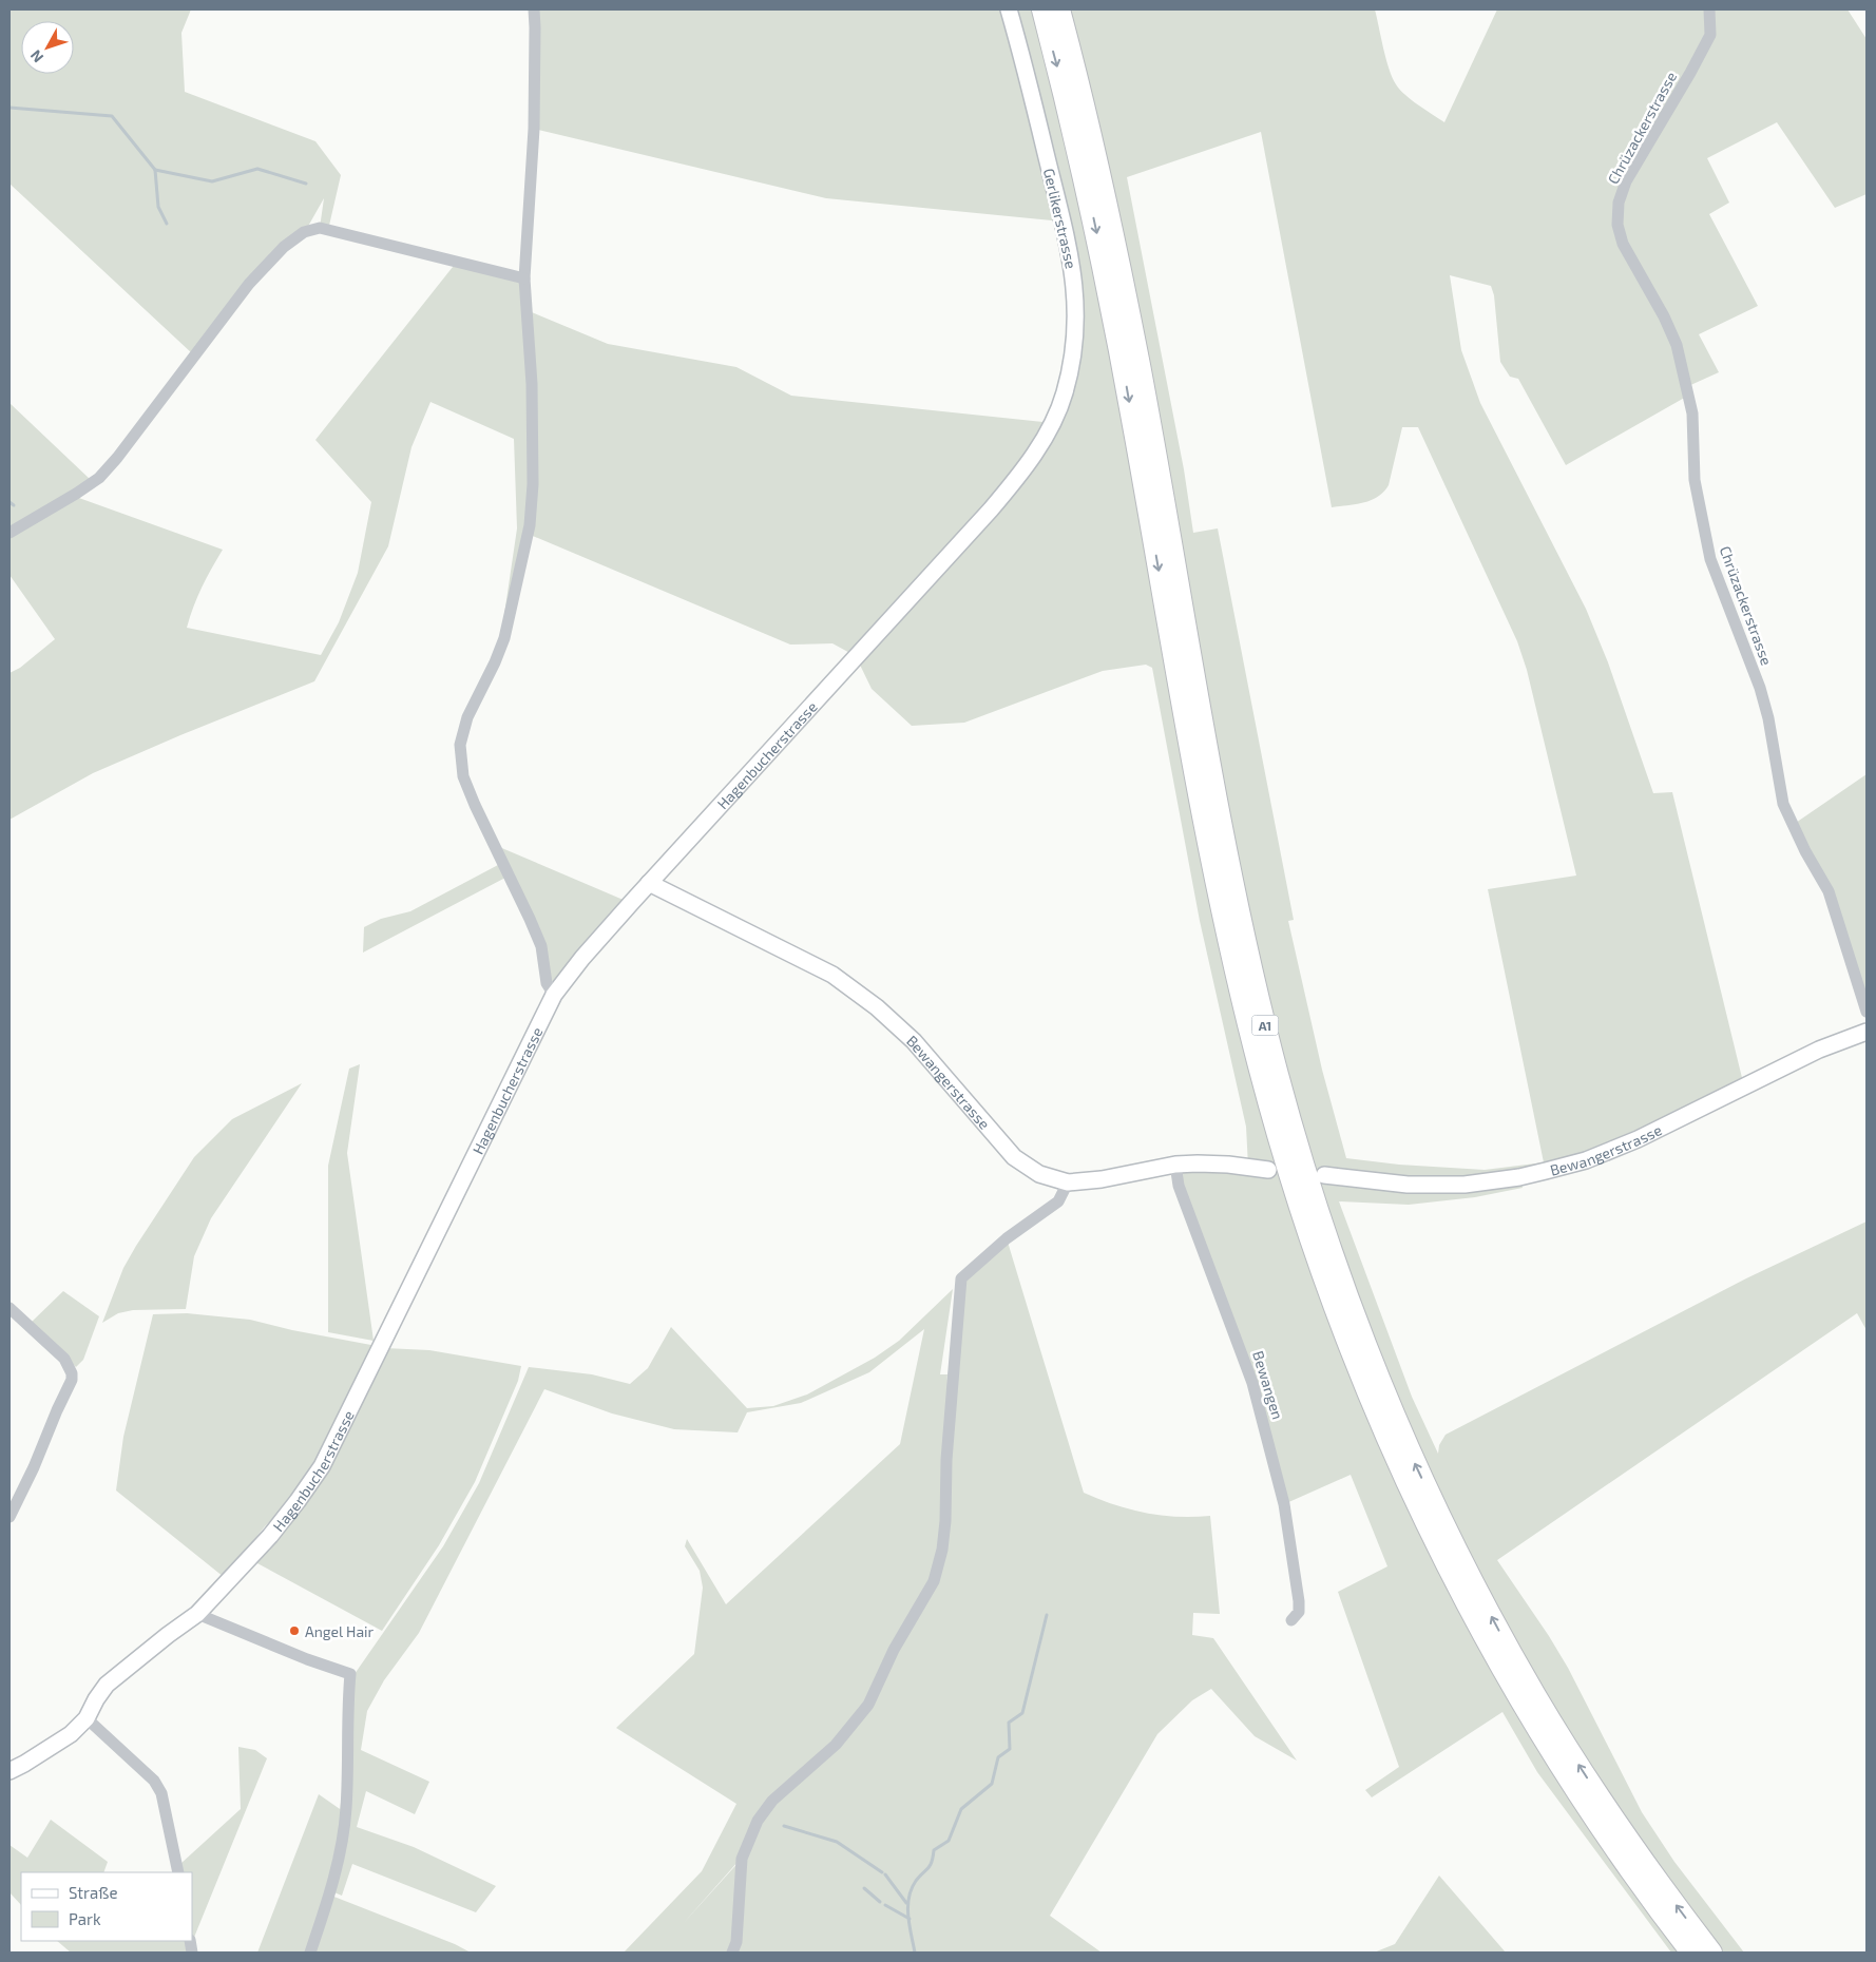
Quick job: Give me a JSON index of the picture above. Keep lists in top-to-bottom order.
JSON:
{
  "streets": {
    "highway": ["A1"],
    "street": [
      "Chrüzackerstrasse",
      "Gerlikerstrasse",
      "Hagenbucherstrasse",
      "Bewangerstrasse",
      "Bewangen"
    ]
  },
  "crossings": [
    ["Gerlikerstrasse", "Hagenbucherstrasse"],
    ["Hagenbucherstrasse", "Bewangerstrasse"],
    ["Bewangerstrasse", "Bewangen"]
  ],
  "places": ["Angel Hair"],
  "legend": ["Straße", "Park"],
  "north": "bottom left"
}
